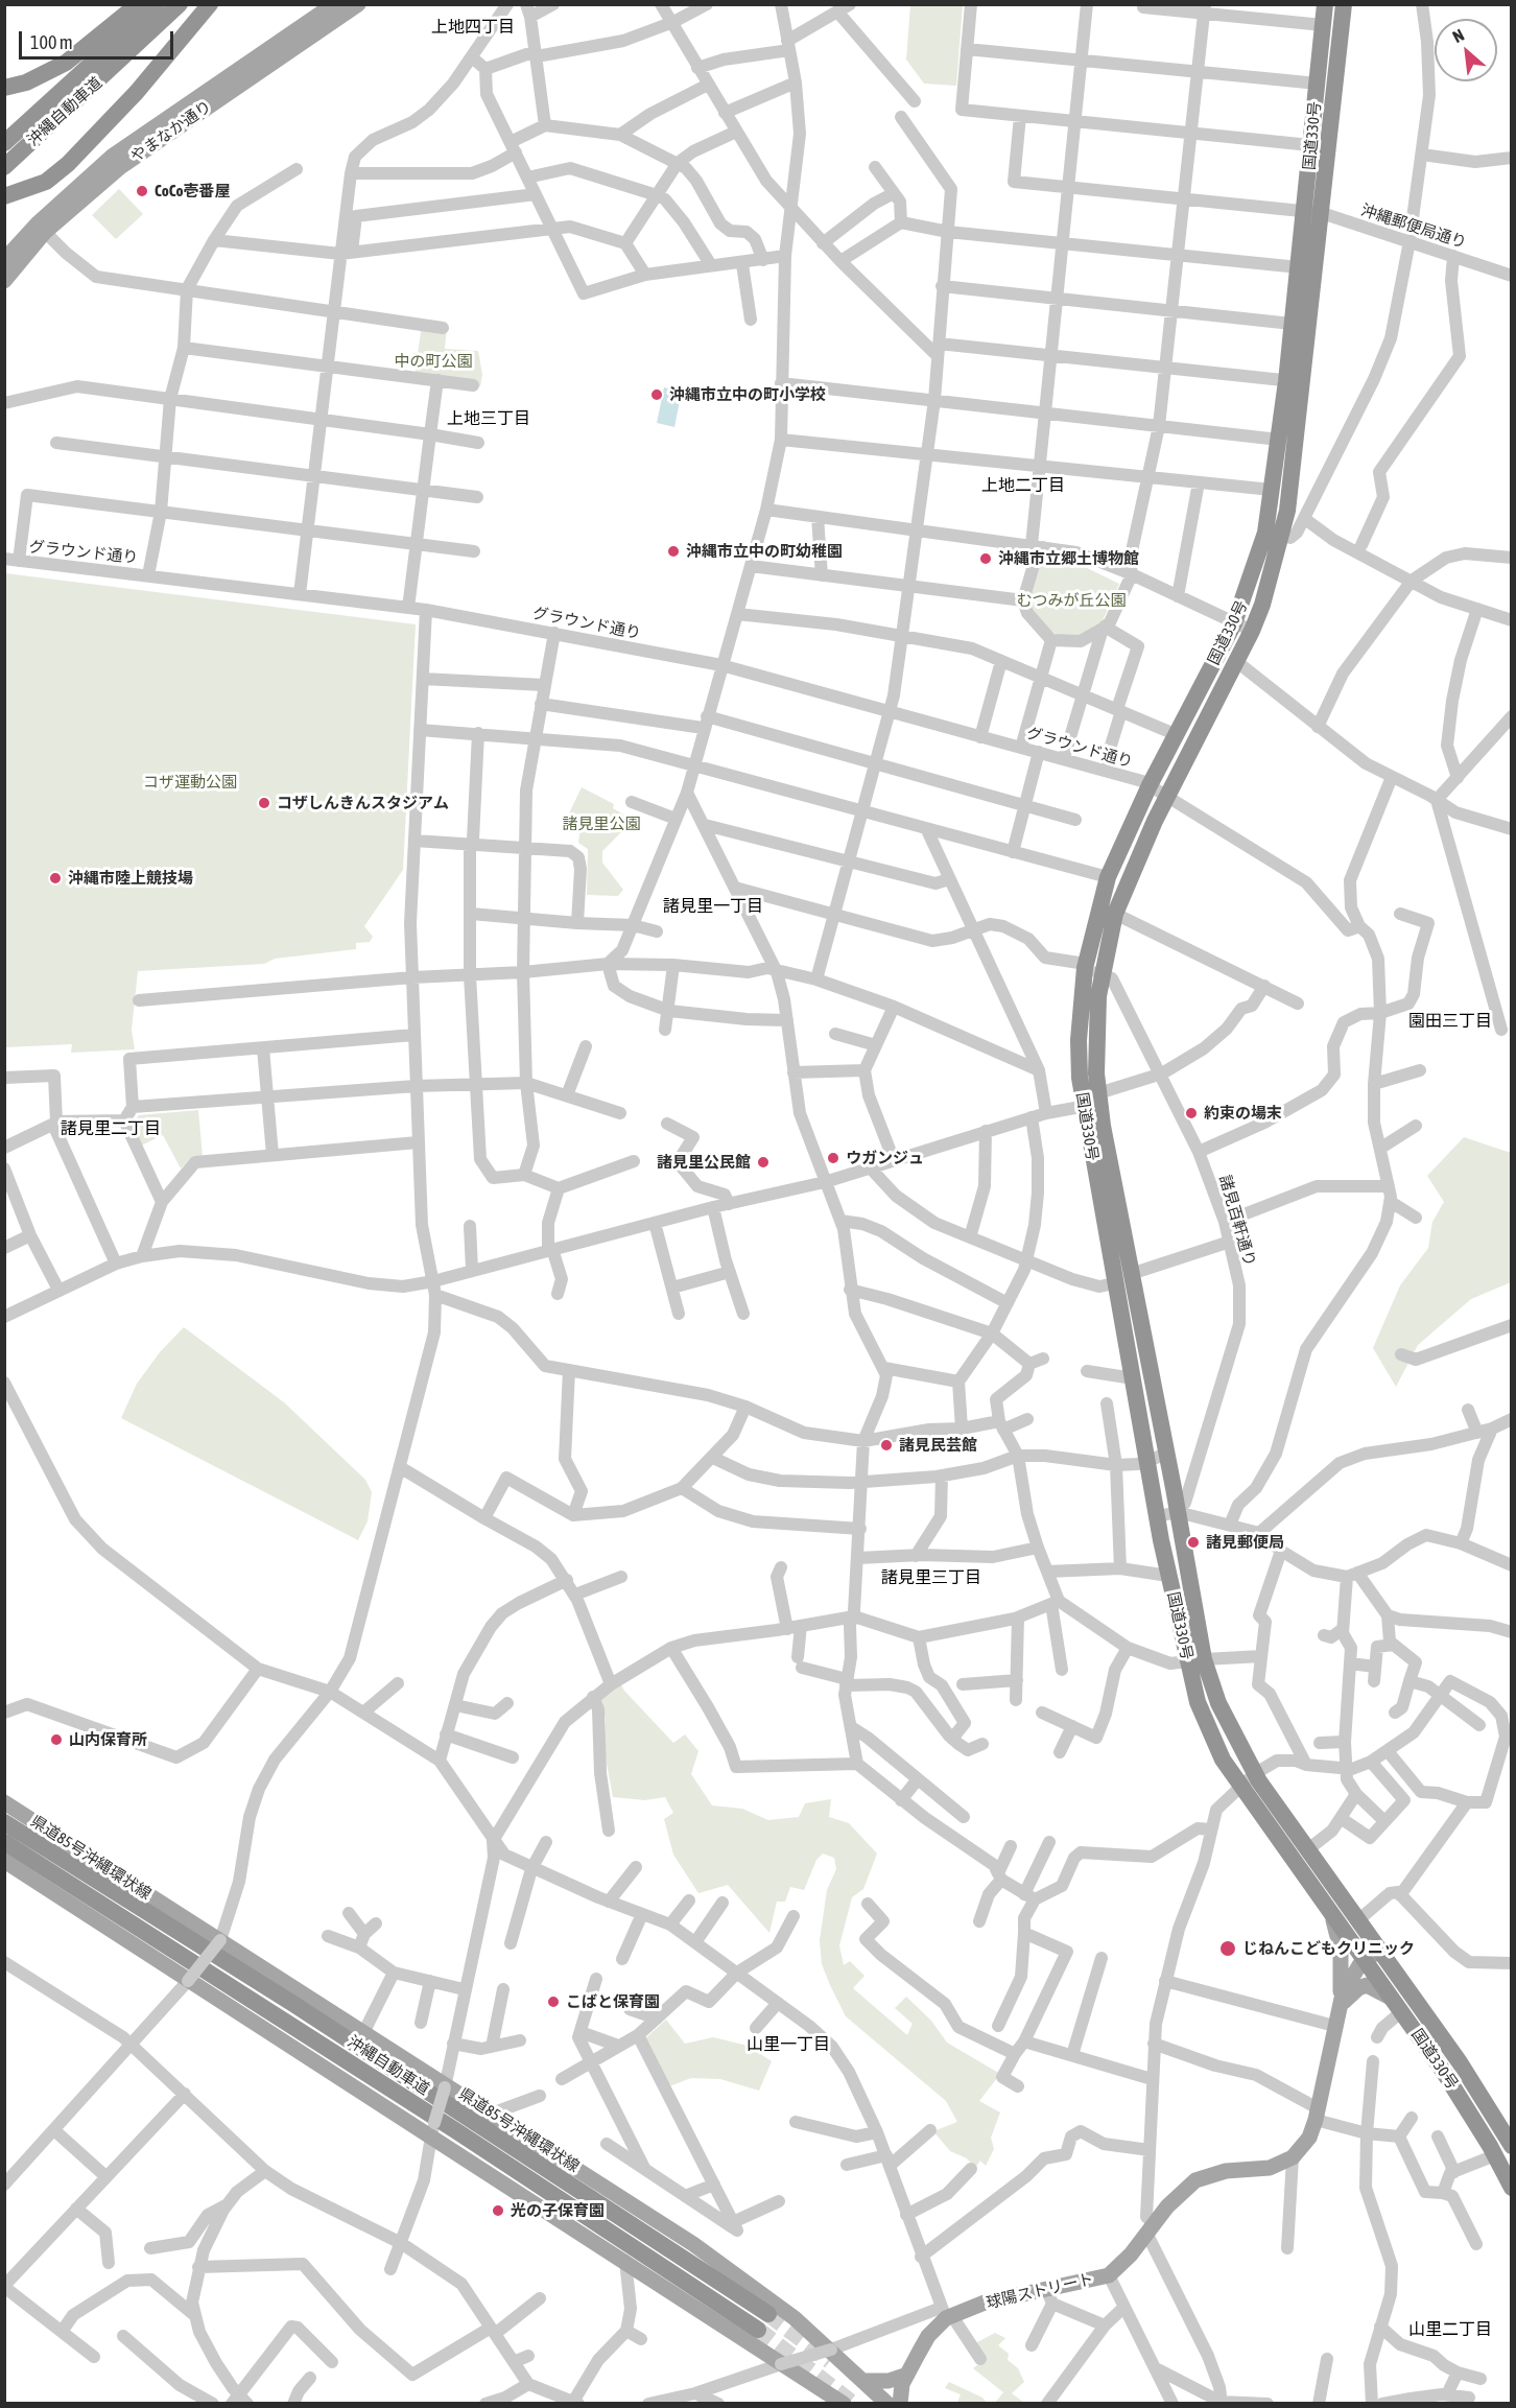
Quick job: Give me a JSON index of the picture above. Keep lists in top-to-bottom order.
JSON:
{
  "streets": {
    "highway": ["沖縄自動車道", "国道330号"],
    "main road": ["やまなか通り", "県道85号沖縄環状線", "球陽ストリート"],
    "street": ["沖縄郵便局通り", "グラウンド通り", "諸見百軒通り"]
  },
  "crossings": [
    ["国道330号", "沖縄郵便局通り"],
    ["国道330号", "グラウンド通り"],
    ["国道330号", "諸見百軒通り"]
  ],
  "districts": [
    "上地四丁目",
    "上地三丁目",
    "上地二丁目",
    "諸見里一丁目",
    "園田三丁目",
    "諸見里二丁目",
    "諸見里三丁目",
    "山里一丁目",
    "山里二丁目"
  ],
  "parks": [
    "中の町公園",
    "むつみが丘公園",
    "コザ運動公園",
    "諸見里公園"
  ],
  "places": [
    "CoCo壱番屋",
    "沖縄市立中の町小学校",
    "沖縄市立中の町幼稚園",
    "沖縄市立郷土博物館",
    "コザしんきんスタジアム",
    "沖縄市陸上競技場",
    "約束の場末",
    "ウガンジュ",
    "諸見里公民館",
    "諸見民芸館",
    "諸見郵便局",
    "山内保育所",
    "じねんこどもクリニック",
    "こばと保育園",
    "光の子保育園"
  ],
  "scale_bar": "100 m",
  "north": "top left"
}
